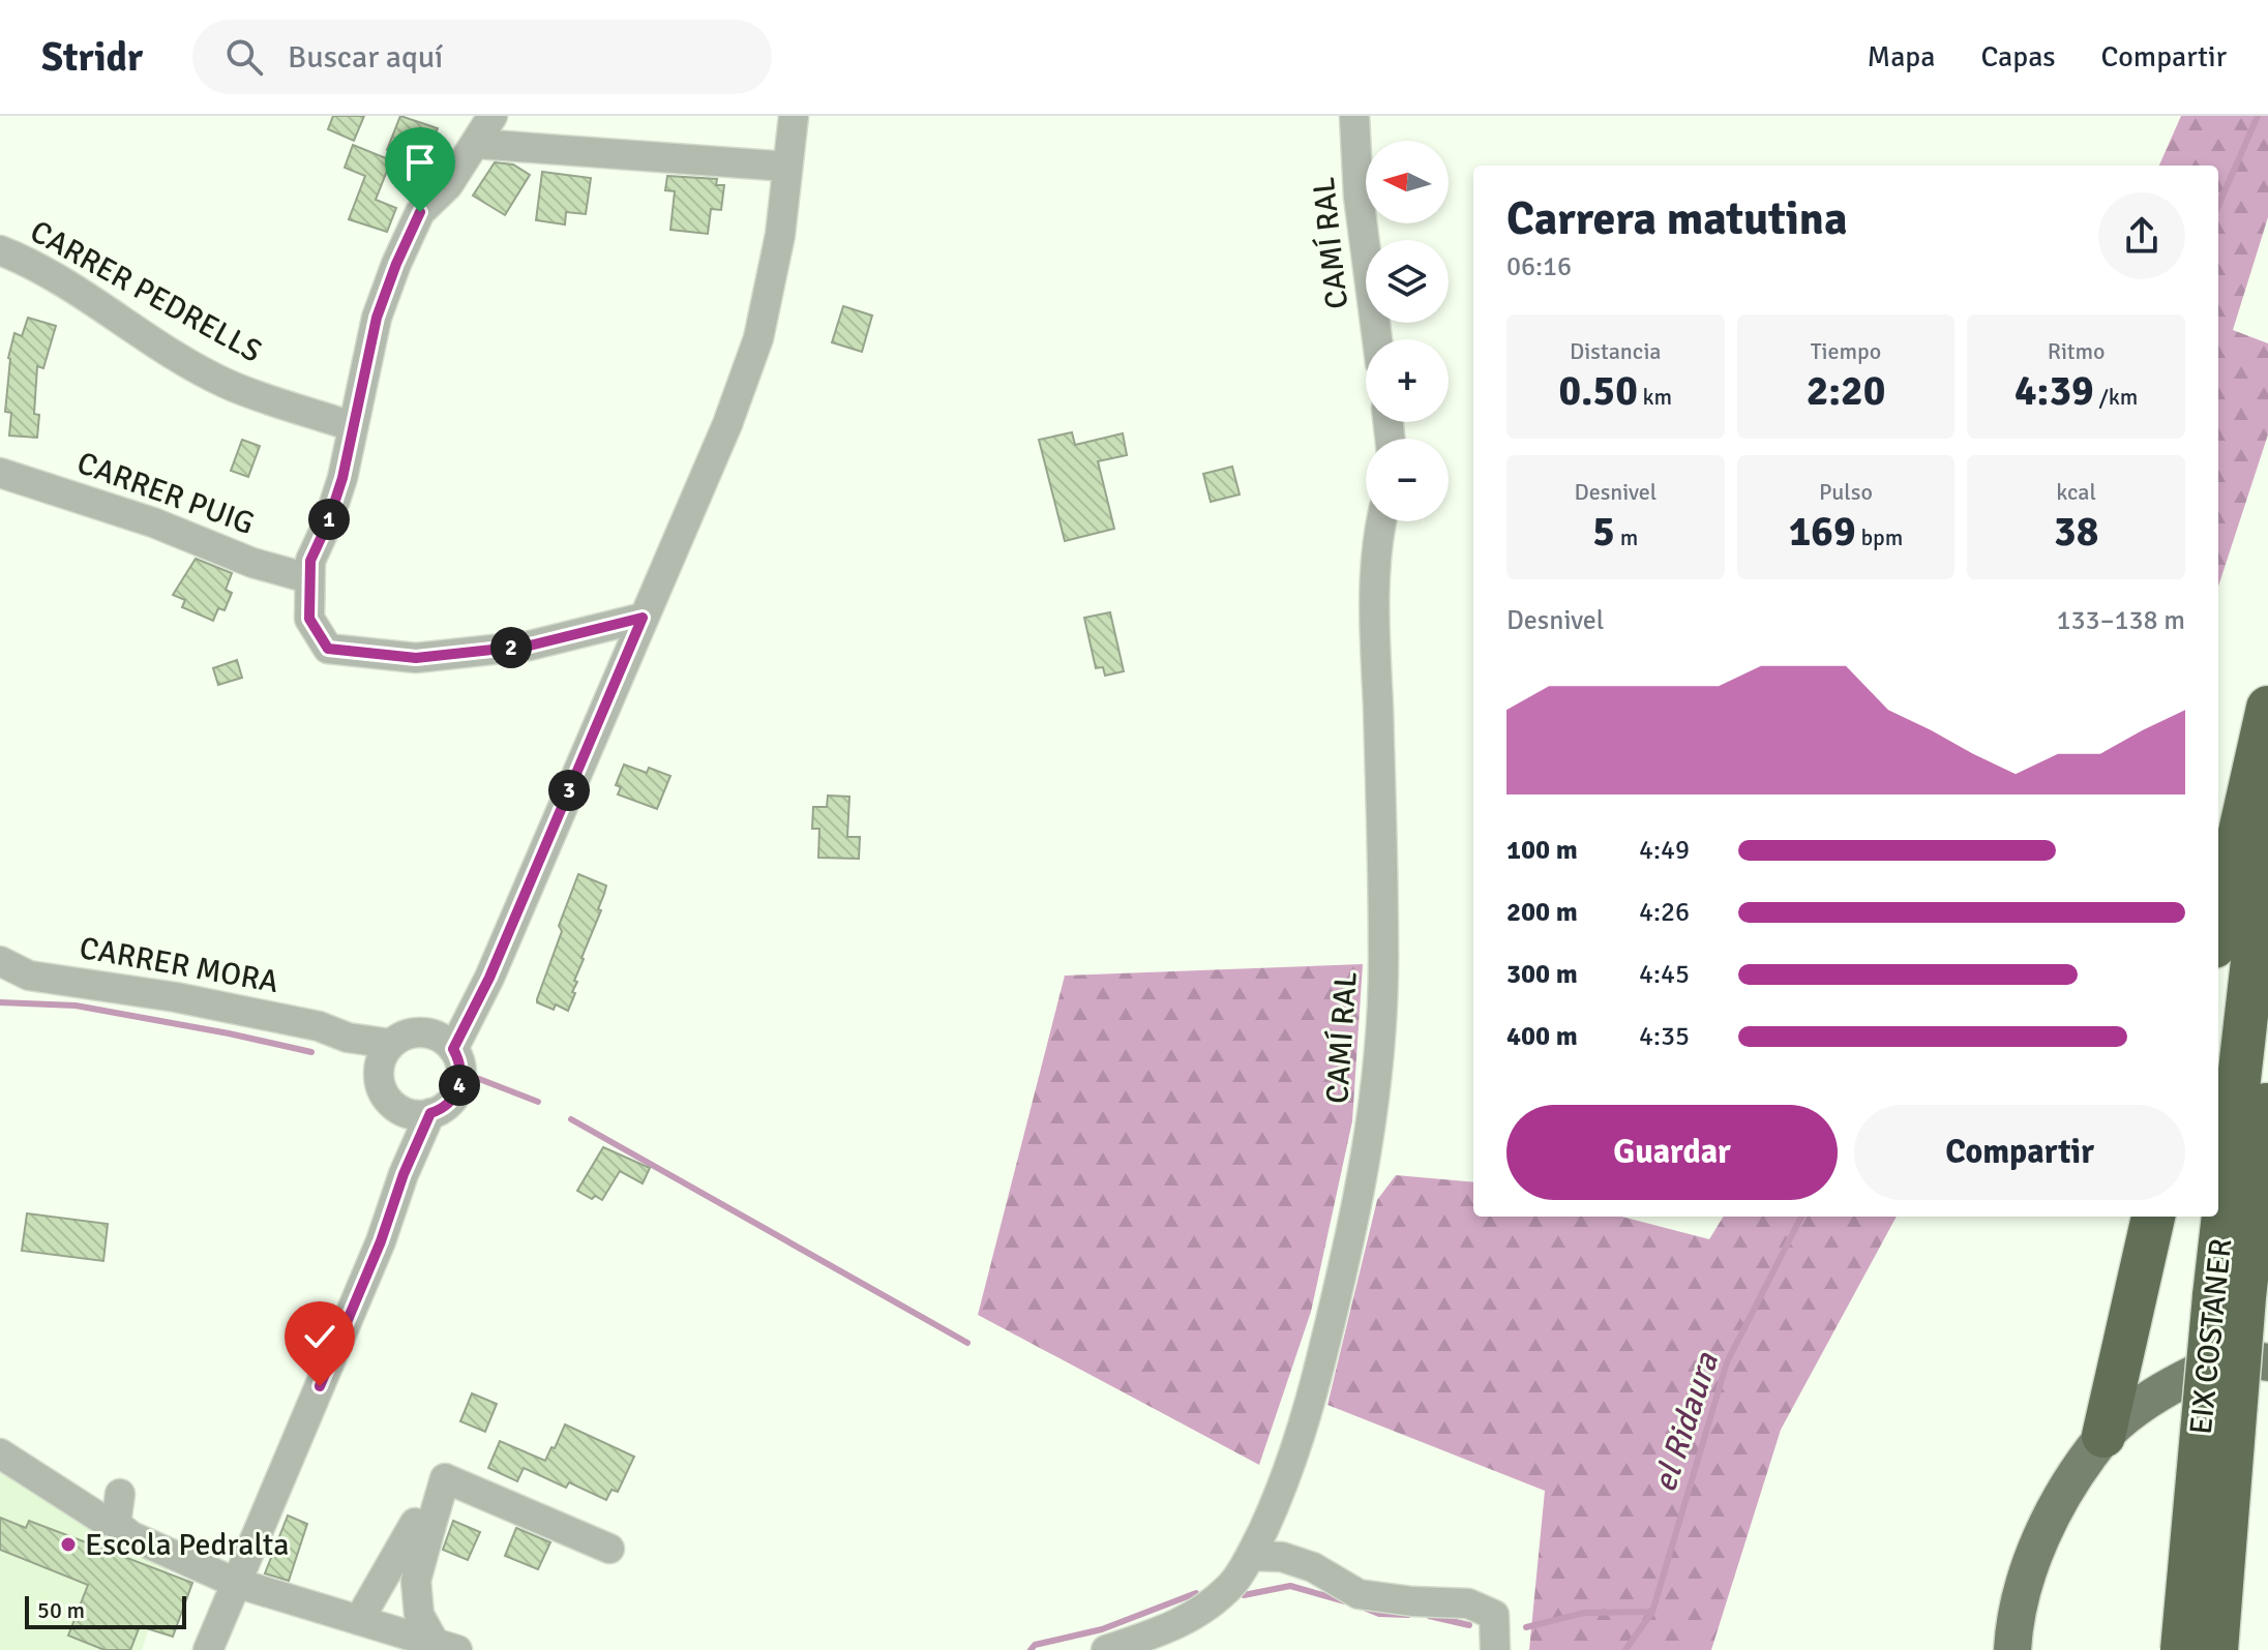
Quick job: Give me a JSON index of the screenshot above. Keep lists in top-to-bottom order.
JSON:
{
  "streets": {
    "highway": ["EIX COSTANER"],
    "street": [
      "CAMÍ RAL",
      "CARRER PEDRELLS",
      "CARRER PUIG",
      "CARRER MORA"
    ]
  },
  "water": ["el Ridaura"],
  "places": ["Escola Pedralta"],
  "scale_bar": "50 m",
  "north": "left",
  "page": {
    "header": "Stridr",
    "search": "Buscar aquí",
    "nav": ["Mapa", "Capas", "Compartir"],
    "map_buttons": ["+", "−"],
    "heading": ["Carrera matutina", "06:16"],
    "stats": [
      ["Distancia", "0.50 km"],
      ["Tiempo", "2:20"],
      ["Ritmo", "4:39 /km"],
      ["Desnivel", "5 m"],
      ["Pulso", "169 bpm"],
      ["kcal", "38"]
    ],
    "pins": [
      "1",
      "2",
      "3",
      "4"
    ],
    "chart": ["Desnivel", "133–138 m"],
    "list": [
      {
        "name": "100 m",
        "note": "4:49"
      },
      {
        "name": "200 m",
        "note": "4:26"
      },
      {
        "name": "300 m",
        "note": "4:45"
      },
      {
        "name": "400 m",
        "note": "4:35"
      }
    ],
    "buttons": ["Guardar", "Compartir"],
    "scale": "50 m"
  }
}
